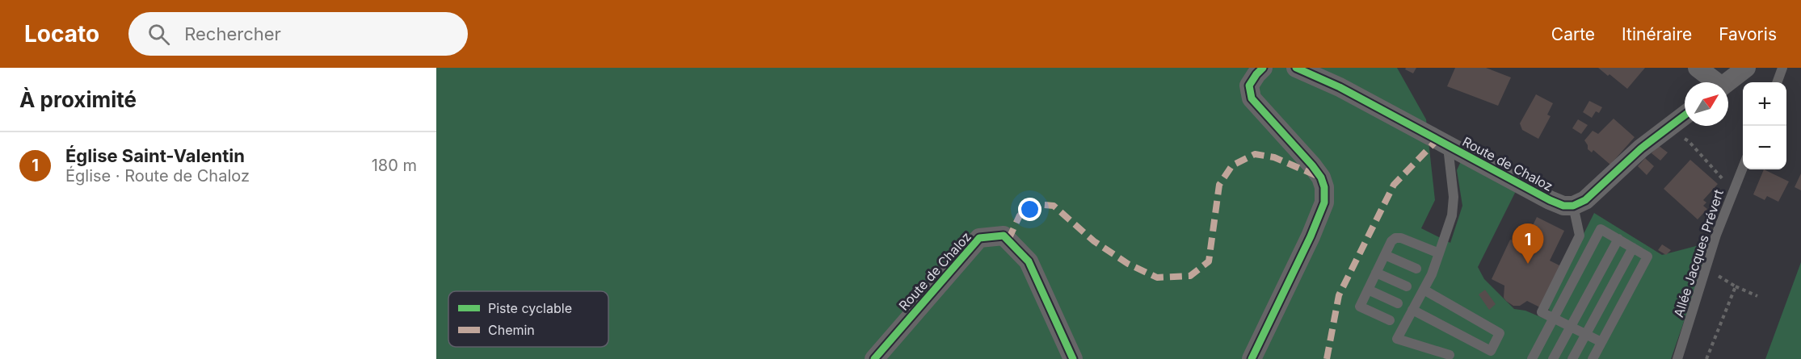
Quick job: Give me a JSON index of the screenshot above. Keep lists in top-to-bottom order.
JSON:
{
  "streets": {
    "street": ["Route de Chaloz"],
    "lane": ["Allée Jacques Prévert"]
  },
  "legend": ["Piste cyclable", "Chemin"],
  "north": "top right",
  "page": {
    "header": "Locato",
    "search": "Rechercher",
    "nav": ["Carte", "Itinéraire", "Favoris"],
    "heading": "À proximité",
    "map_buttons": ["+", "−"],
    "list": [
      {
        "mark": "1",
        "name": "Église Saint-Valentin",
        "note": "Église · Route de Chaloz",
        "value": "180 m"
      }
    ],
    "pins": "1"
  }
}
